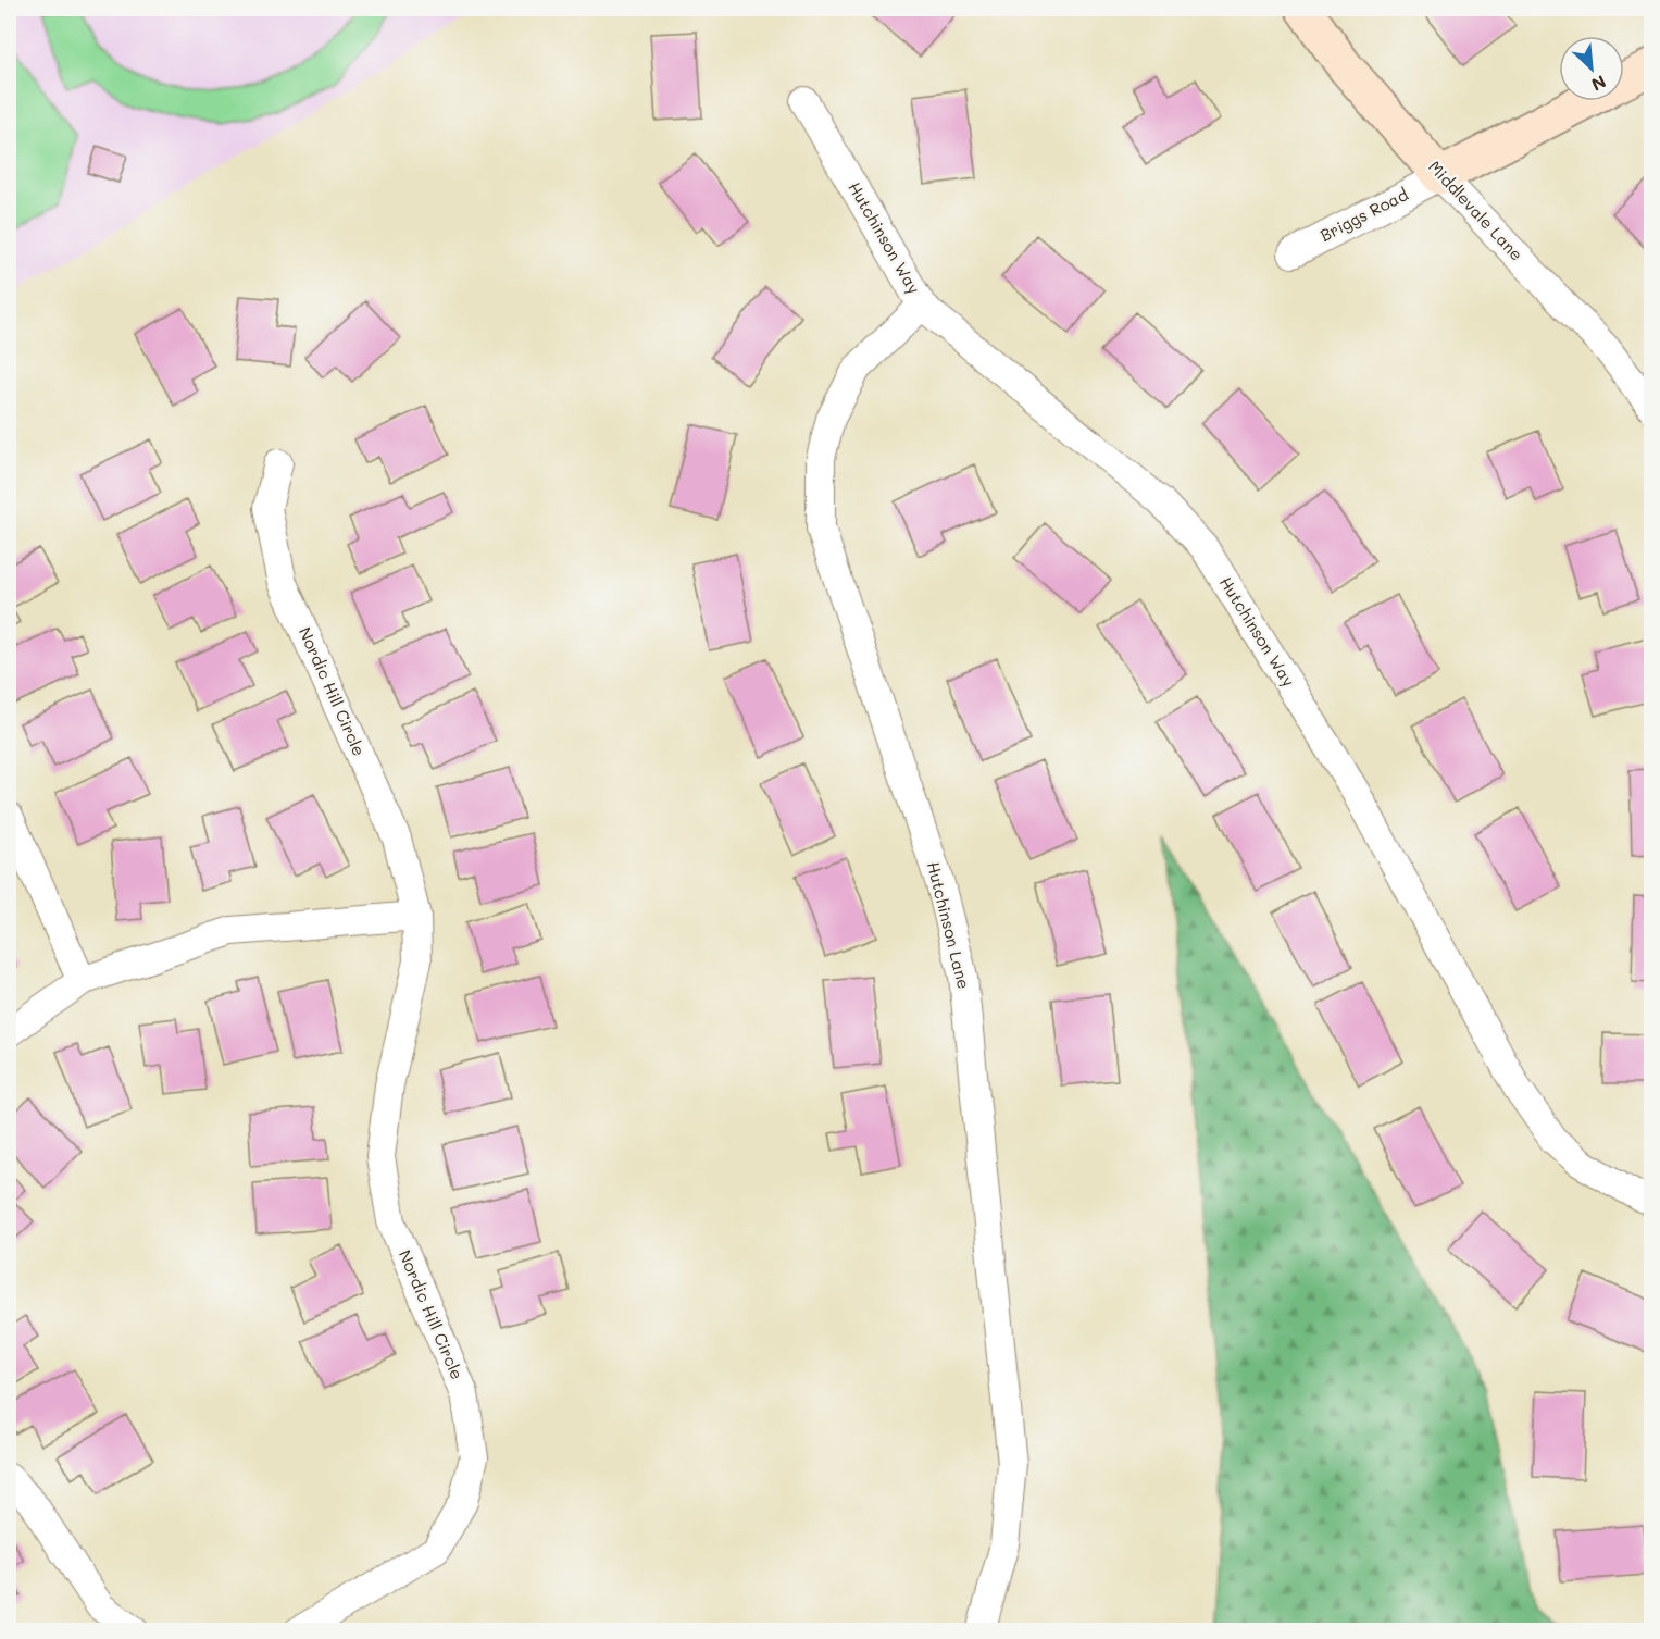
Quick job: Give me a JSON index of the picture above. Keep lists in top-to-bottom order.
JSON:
{
  "streets": {
    "street": [
      "Middlevale Lane",
      "Briggs Road",
      "Hutchinson Way",
      "Nordic Hill Circle",
      "Hutchinson Lane"
    ]
  },
  "crossings": [
    ["Middlevale Lane", "Briggs Road"],
    ["Hutchinson Way", "Hutchinson Lane"]
  ],
  "north": "bottom right"
}
